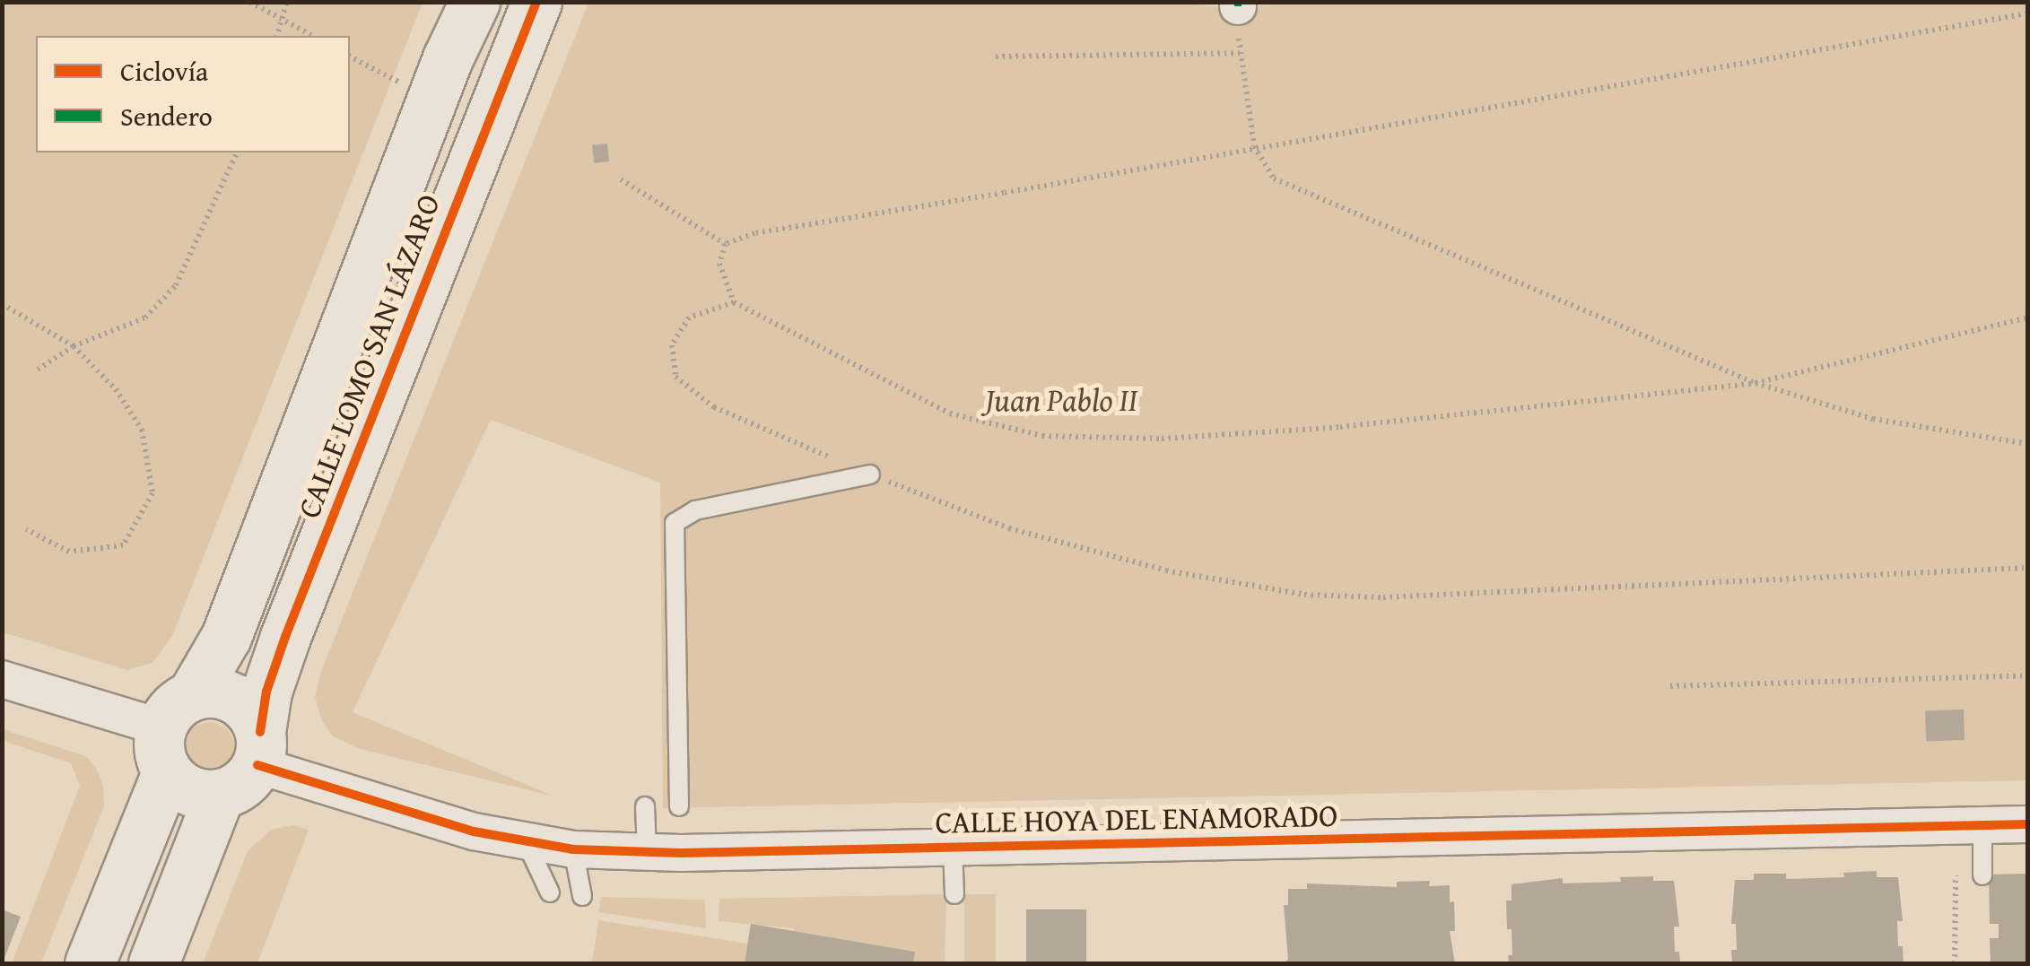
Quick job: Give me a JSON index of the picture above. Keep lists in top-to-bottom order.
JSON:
{
  "streets": {
    "street": ["CALLE LOMO SAN LÁZARO", "CALLE HOYA DEL ENAMORADO"]
  },
  "crossings": [
    ["CALLE LOMO SAN LÁZARO", "CALLE HOYA DEL ENAMORADO"]
  ],
  "parks": ["Juan Pablo II"],
  "legend": ["Ciclovía", "Sendero"]
}
